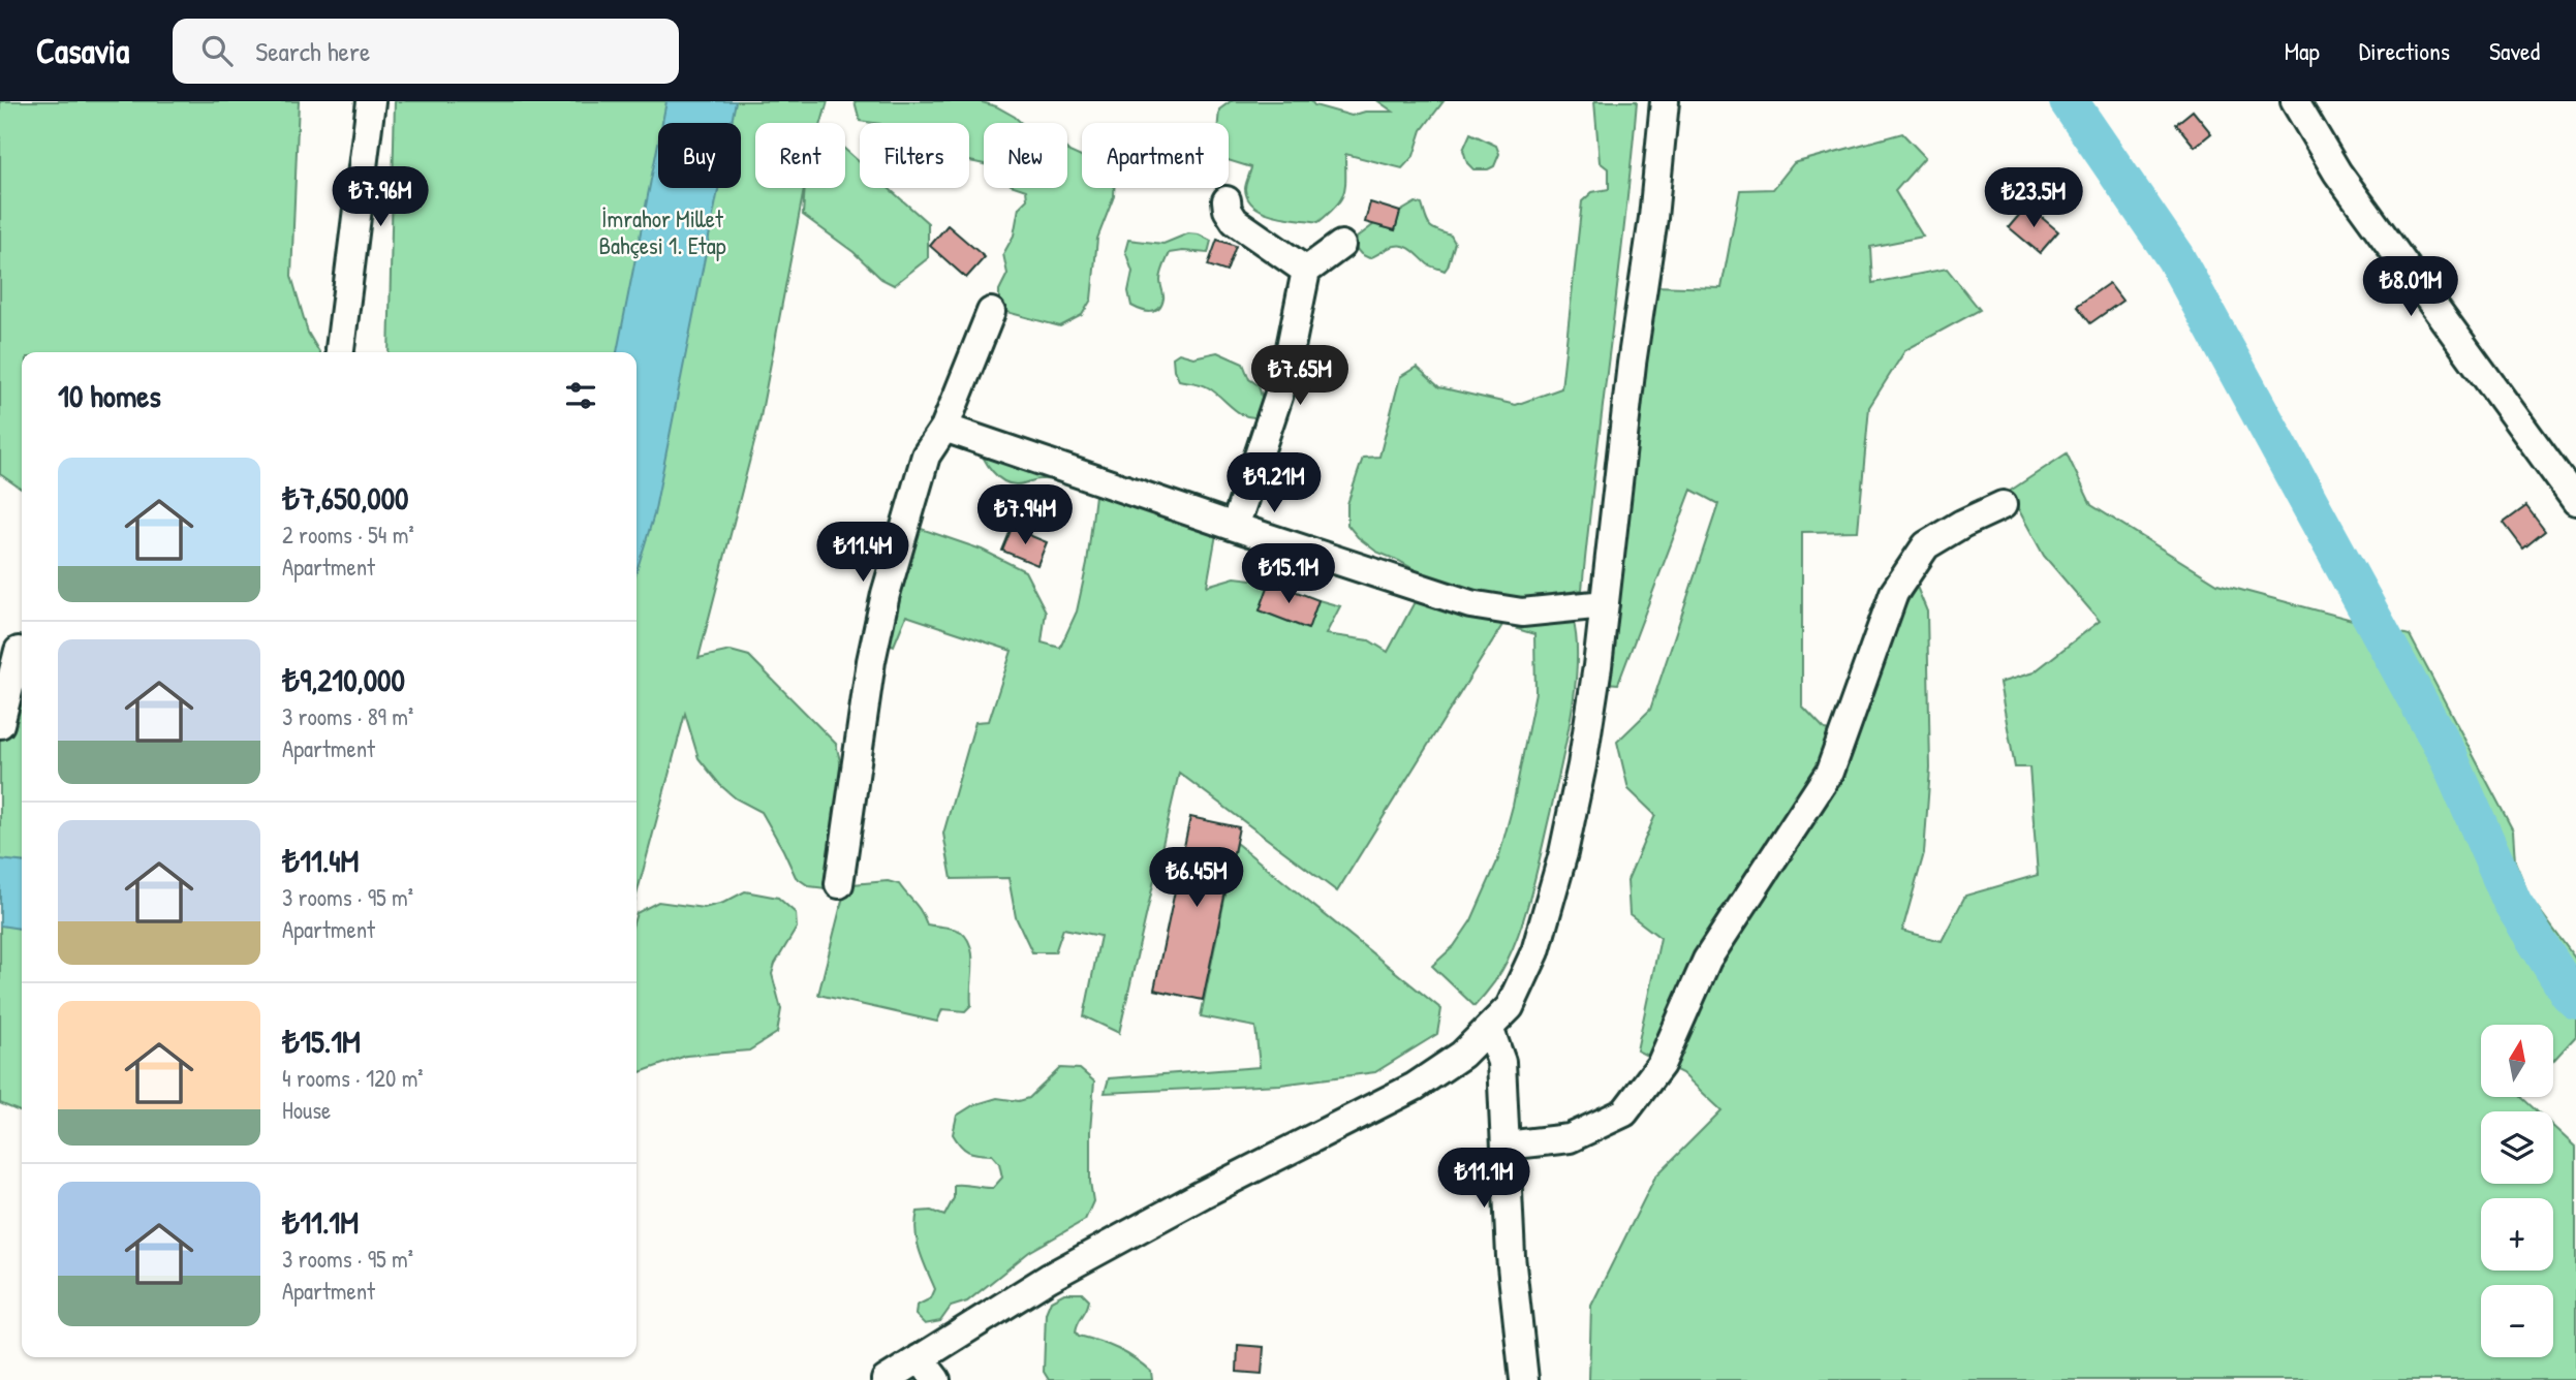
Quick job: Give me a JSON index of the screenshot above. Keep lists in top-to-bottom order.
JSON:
{
  "parks": ["İmrahor Millet Bahçesi 1. Etap"],
  "north": "top",
  "page": {
    "header": "Casavia",
    "search": "Search here",
    "nav": ["Map", "Directions", "Saved"],
    "chip": [
      "Buy",
      "Rent",
      "Filters",
      "New",
      "Apartment"
    ],
    "price": [
      "₺7.96M",
      "₺23.5M",
      "₺8.01M",
      "₺7.65M",
      "₺9.21M",
      "₺7.94M",
      "₺11.4M",
      "₺15.1M",
      "₺6.45M",
      "₺11.1M"
    ],
    "heading": "10 homes",
    "list": [
      {
        "name": "₺7,650,000",
        "note": "2 rooms · 54 m² · Apartment"
      },
      {
        "name": "₺9,210,000",
        "note": "3 rooms · 89 m² · Apartment"
      },
      {
        "name": "₺11.4M",
        "note": "3 rooms · 95 m² · Apartment"
      },
      {
        "name": "₺15.1M",
        "note": "4 rooms · 120 m² · House"
      },
      {
        "name": "₺11.1M",
        "note": "3 rooms · 95 m² · Apartment"
      }
    ],
    "map_buttons": ["+", "−"]
  }
}
